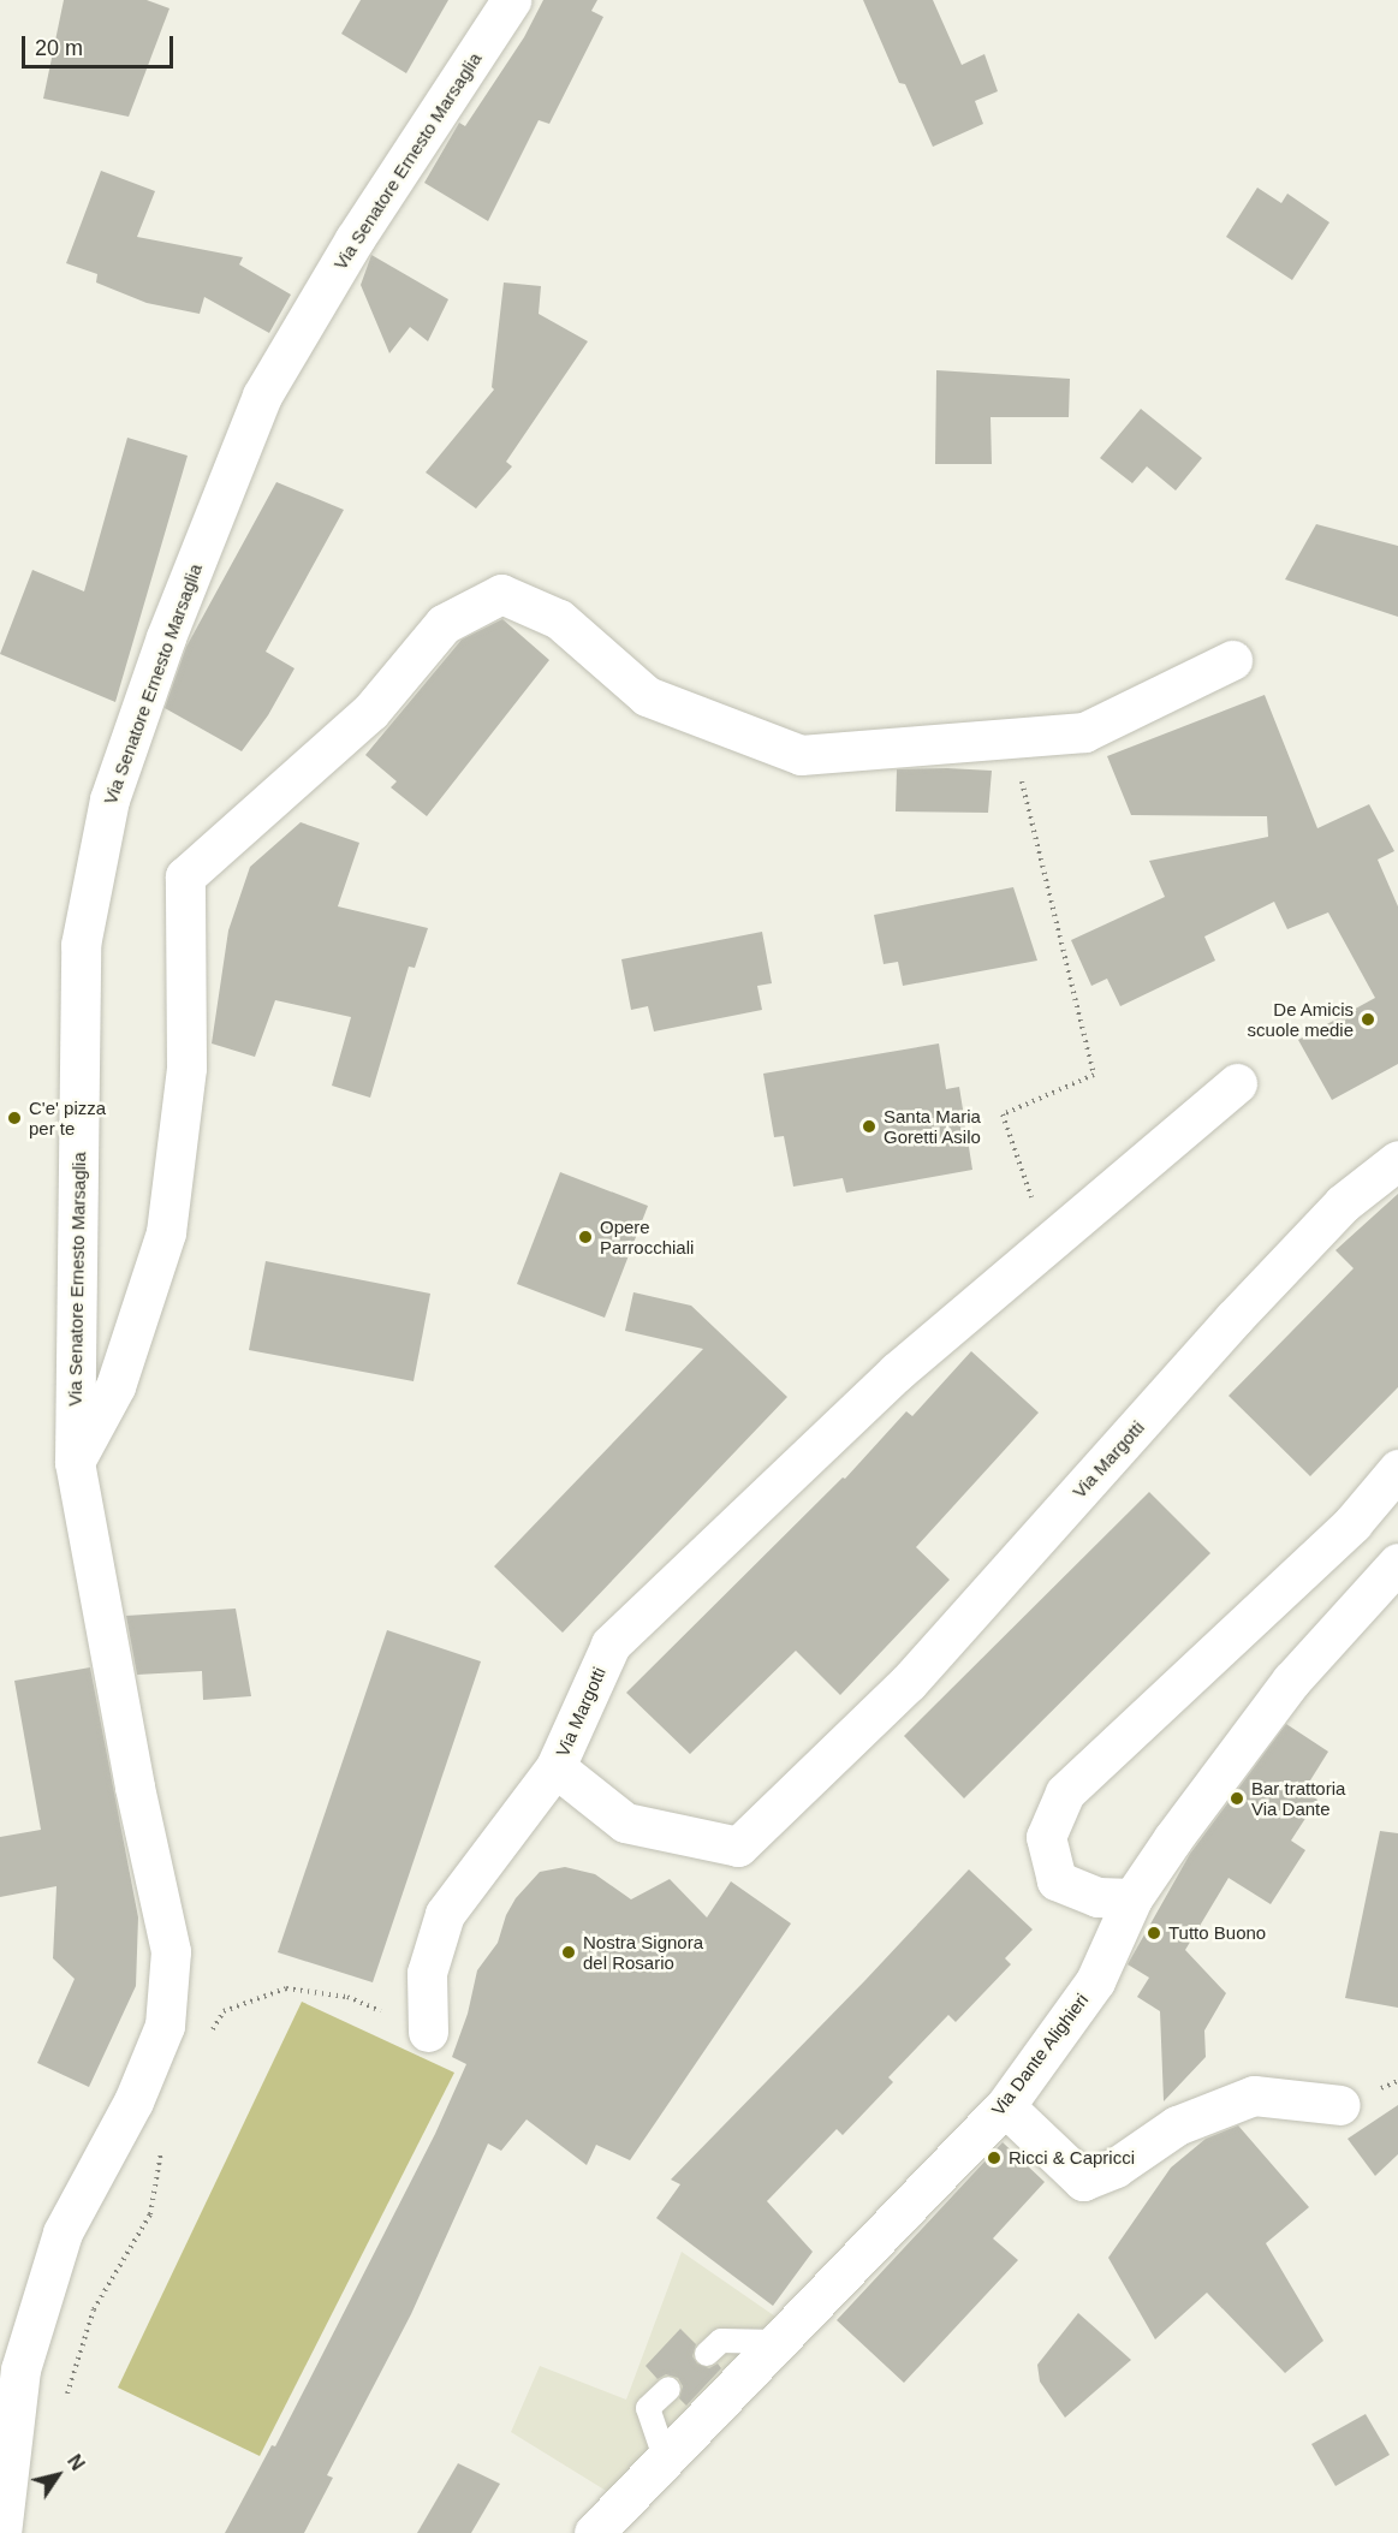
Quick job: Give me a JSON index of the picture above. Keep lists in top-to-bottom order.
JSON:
{
  "streets": {
    "street": ["Via Senatore Ernesto Marsaglia", "Via Margotti", "Via Dante Alighieri"]
  },
  "places": [
    "De Amicis scuole medie",
    "C'e' pizza per te",
    "Santa Maria Goretti Asilo",
    "Opere Parrocchiali",
    "Bar trattoria Via Dante",
    "Tutto Buono",
    "Nostra Signora del Rosario",
    "Ricci & Capricci"
  ],
  "scale_bar": "20 m",
  "north": "top right"
}
